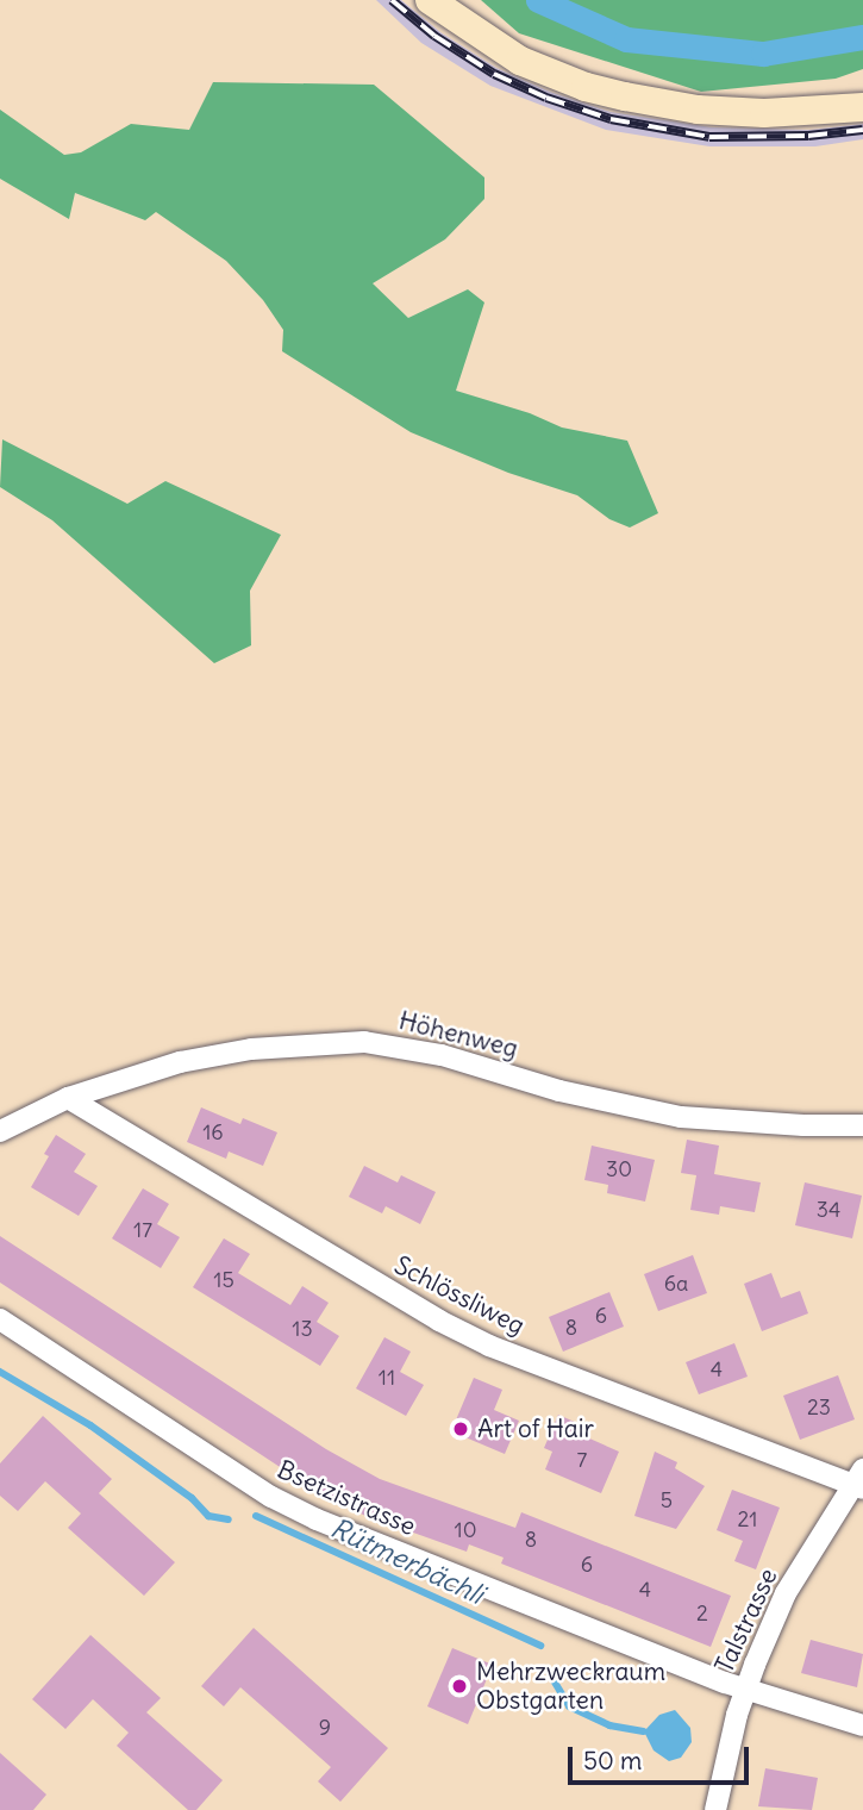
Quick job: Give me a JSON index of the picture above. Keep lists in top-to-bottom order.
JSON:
{
  "streets": {
    "street": [
      "Höhenweg",
      "Schlössliweg",
      "Bsetzistrasse",
      "Talstrasse"
    ]
  },
  "crossings": [
    ["Höhenweg", "Schlössliweg"],
    ["Schlössliweg", "Talstrasse"],
    ["Bsetzistrasse", "Talstrasse"]
  ],
  "water": ["Rütmerbächli"],
  "places": ["Art of Hair", "Mehrzweckraum Obstgarten"],
  "house_numbers": [
    "16",
    "30",
    "34",
    "17",
    "15",
    "6a",
    "6",
    "8",
    "13",
    "4",
    "11",
    "23",
    "7",
    "5",
    "21",
    "10",
    "8",
    "6",
    "4",
    "2",
    "9"
  ],
  "scale_bar": "50 m"
}
